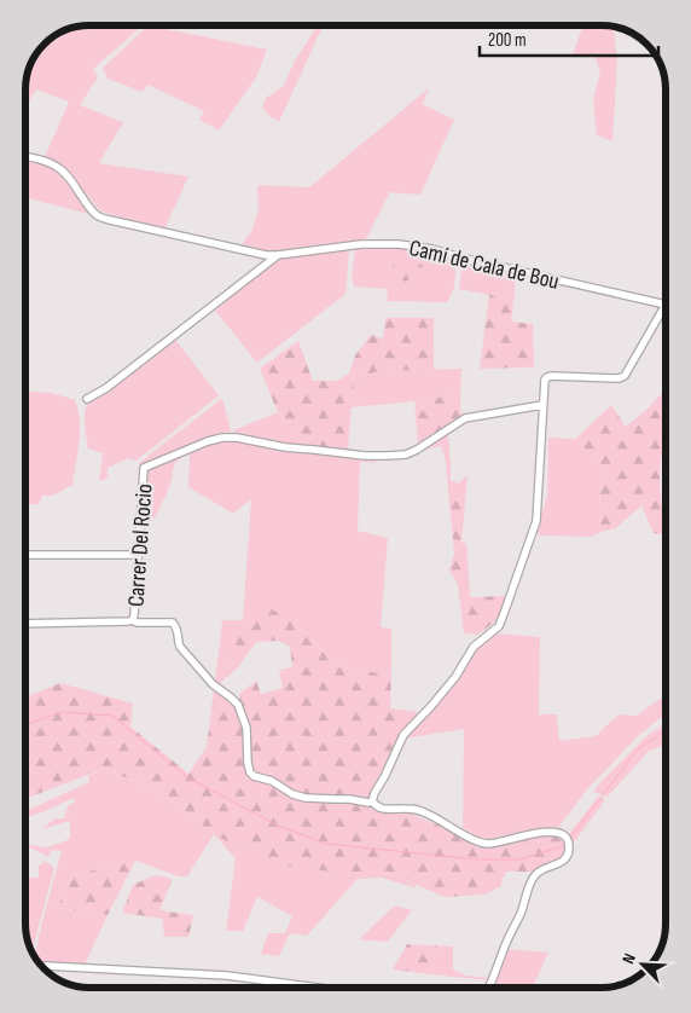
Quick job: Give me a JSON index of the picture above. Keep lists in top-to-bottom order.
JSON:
{
  "streets": {
    "street": ["Camí de Cala de Bou", "Carrer Del Rocio"]
  },
  "scale_bar": "200 m",
  "north": "top left"
}
